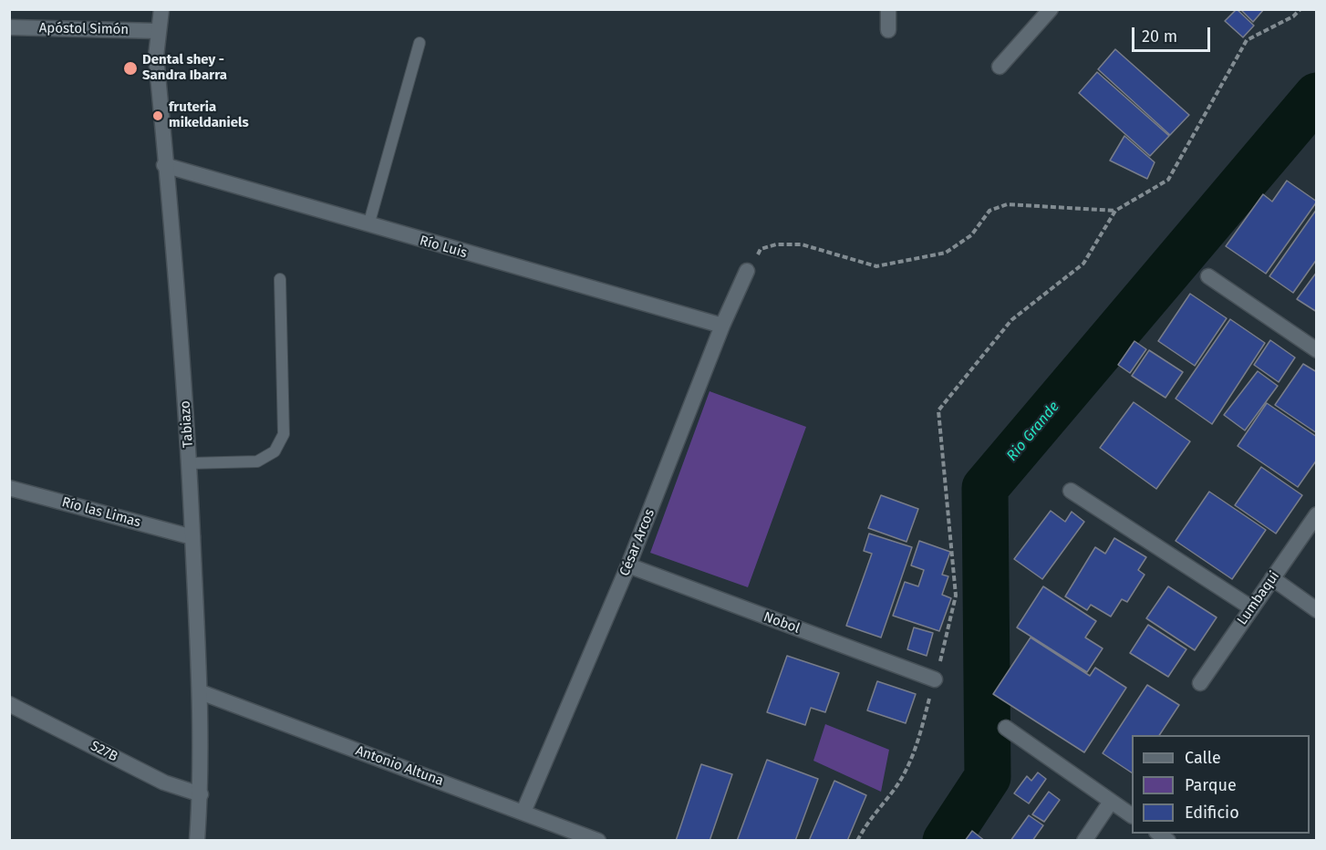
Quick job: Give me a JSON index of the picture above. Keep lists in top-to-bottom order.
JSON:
{
  "streets": {
    "street": [
      "Apóstol Simón",
      "Río Luis",
      "Tabiazo",
      "Río las Limas",
      "César Arcos",
      "Lumbaqui",
      "Nobol",
      "S27B",
      "Antonio Altuna"
    ]
  },
  "crossings": [
    ["Apóstol Simón", "Tabiazo"],
    ["Río Luis", "Tabiazo"],
    ["Río Luis", "César Arcos"],
    ["Tabiazo", "Río las Limas"],
    ["Tabiazo", "S27B"],
    ["Tabiazo", "Antonio Altuna"],
    ["César Arcos", "Nobol"],
    ["César Arcos", "Antonio Altuna"]
  ],
  "water": ["Rio Grande"],
  "places": ["Dental shey - Sandra Ibarra", "fruteria mikeldaniels"],
  "legend": ["Calle", "Parque", "Edificio"],
  "scale_bar": "20 m"
}
